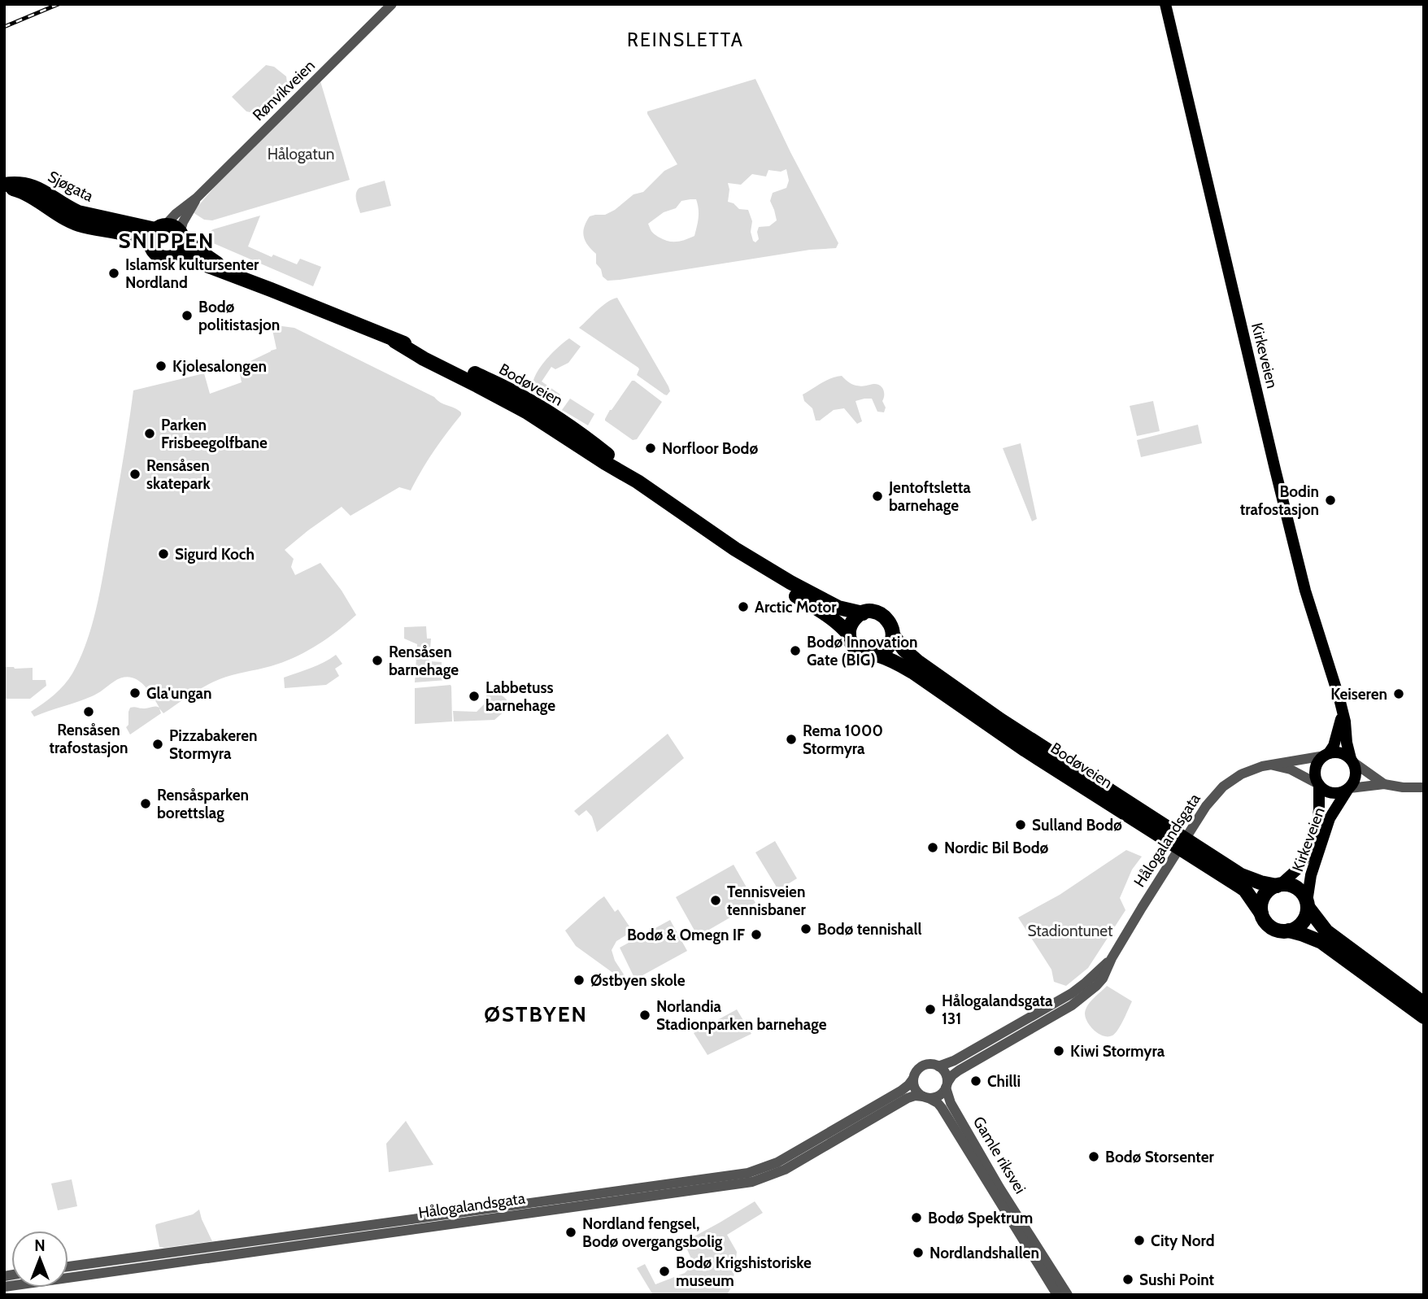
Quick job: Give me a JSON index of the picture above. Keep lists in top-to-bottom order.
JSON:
{
  "streets": {
    "highway": ["Sjøgata", "Bodøveien"],
    "main road": ["Kirkeveien"],
    "street": ["Rønvikveien", "Hålogalandsgata", "Gamle riksvei"]
  },
  "crossings": [
    ["Rønvikveien", "Sjøgata"],
    ["Rønvikveien", "Bodøveien"],
    ["Sjøgata", "Bodøveien"],
    ["Kirkeveien", "Bodøveien"],
    ["Kirkeveien", "Hålogalandsgata"],
    ["Hålogalandsgata", "Gamle riksvei"]
  ],
  "districts": ["REINSLETTA", "SNIPPEN", "ØSTBYEN"],
  "parks": ["Hålogatun", "Stadiontunet"],
  "places": [
    "Islamsk kultursenter Nordland",
    "Bodø politistasjon",
    "Kjolesalongen",
    "Parken Frisbeegolfbane",
    "Norfloor Bodø",
    "Rensåsen skatepark",
    "Jentoftsletta barnehage",
    "Bodin trafostasjon",
    "Sigurd Koch",
    "Arctic Motor",
    "Bodø Innovation Gate (BIG)",
    "Rensåsen barnehage",
    "Gla'ungan",
    "Keiseren",
    "Labbetuss barnehage",
    "Rensåsen trafostasjon",
    "Rema 1000 Stormyra",
    "Pizzabakeren Stormyra",
    "Rensåsparken borettslag",
    "Sulland Bodø",
    "Nordic Bil Bodø",
    "Tennisveien tennisbaner",
    "Bodø tennishall",
    "Bodø & Omegn IF",
    "Østbyen skole",
    "Hålogalandsgata 131",
    "Norlandia Stadionparken barnehage",
    "Kiwi Stormyra",
    "Chilli",
    "Bodø Storsenter",
    "Bodø Spektrum",
    "Nordland fengsel, Bodø overgangsbolig",
    "City Nord",
    "Nordlandshallen",
    "Bodø Krigshistoriske museum",
    "Sushi Point"
  ],
  "north": "top"
}
